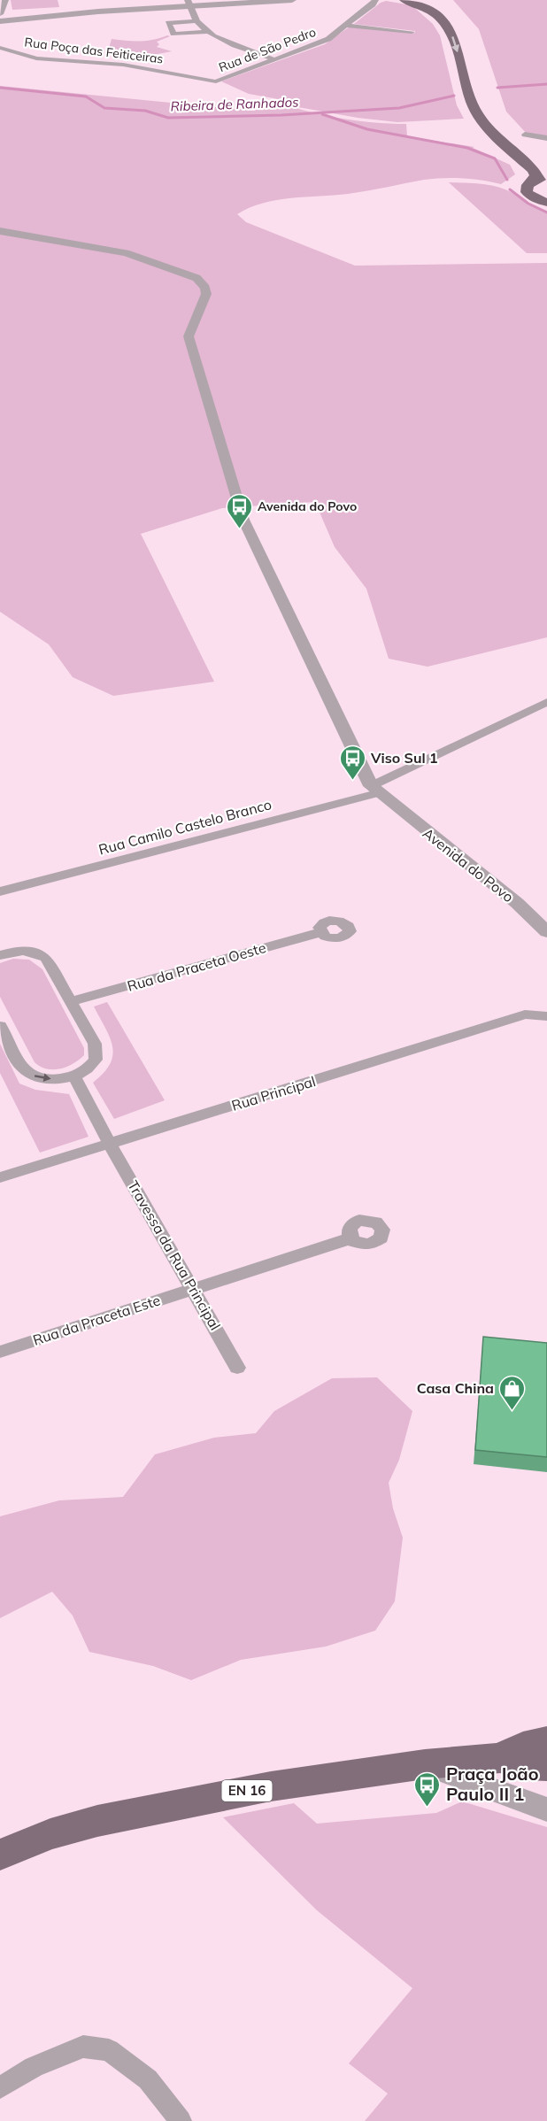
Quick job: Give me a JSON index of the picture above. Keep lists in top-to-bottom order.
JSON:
{
  "streets": {
    "main road": ["EN 16"],
    "street": [
      "Rua de São Pedro",
      "Rua Poça das Feiticeiras",
      "Rua Camilo Castelo Branco",
      "Avenida do Povo",
      "Rua da Praceta Oeste",
      "Rua Principal",
      "Travessa da Rua Principal",
      "Rua da Praceta Este"
    ]
  },
  "crossings": [
    ["Rua de São Pedro", "Rua Poça das Feiticeiras"],
    ["Rua Camilo Castelo Branco", "Avenida do Povo"],
    ["Rua Principal", "Travessa da Rua Principal"],
    ["Travessa da Rua Principal", "Rua da Praceta Este"]
  ],
  "water": ["Ribeira de Ranhados"],
  "places": {
    "bus stop": ["Avenida do Povo", "Viso Sul 1", "Praça João Paulo II 1"],
    "shop": ["Casa China"]
  }
}
